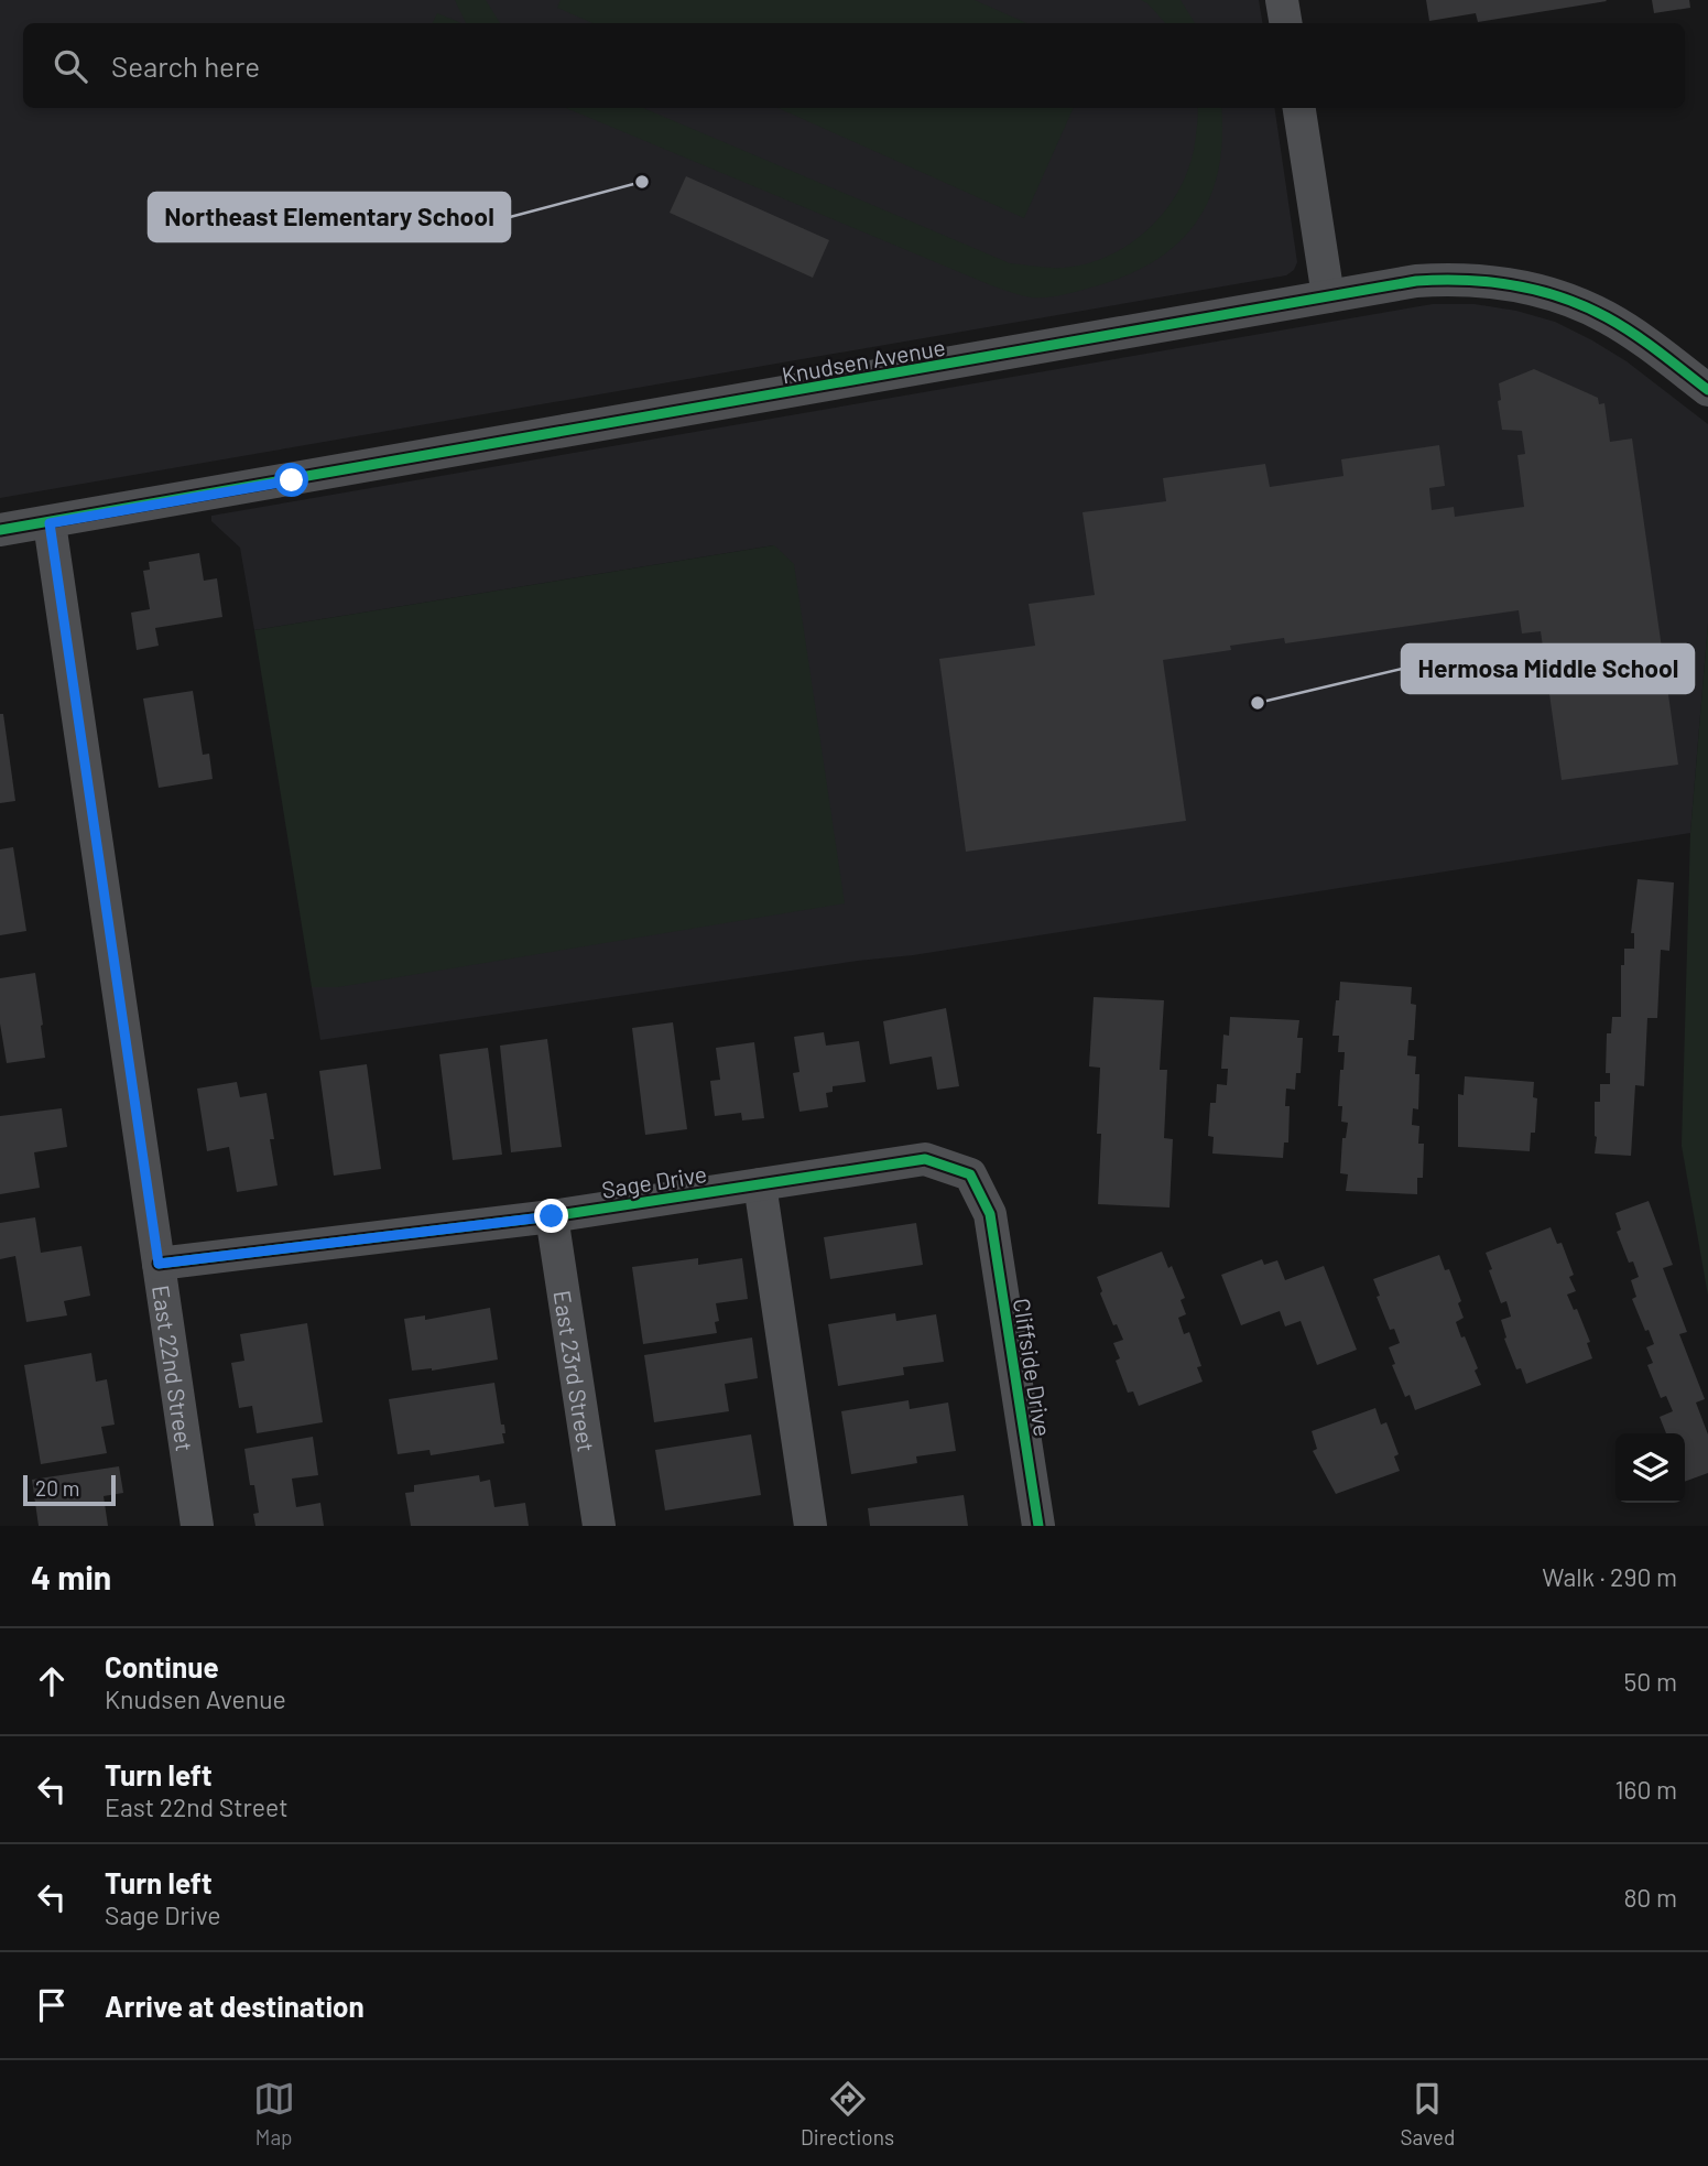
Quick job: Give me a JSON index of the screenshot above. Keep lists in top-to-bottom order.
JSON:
{
  "streets": {
    "street": [
      "Knudsen Avenue",
      "Sage Drive",
      "Cliffside Drive",
      "East 22nd Street",
      "East 23rd Street"
    ]
  },
  "crossings": [
    ["Knudsen Avenue", "East 22nd Street"],
    ["Sage Drive", "Cliffside Drive"],
    ["Sage Drive", "East 22nd Street"],
    ["Sage Drive", "East 23rd Street"]
  ],
  "places": ["Northeast Elementary School", "Hermosa Middle School"],
  "scale_bar": "20 m",
  "page": {
    "search": "Search here",
    "scale": "20 m",
    "heading": ["4 min", "Walk · 290 m"],
    "list": [
      ["Continue", "Knudsen Avenue", "50 m"],
      ["Turn left", "East 22nd Street", "160 m"],
      ["Turn left", "Sage Drive", "80 m"],
      "Arrive at destination"
    ],
    "nav": ["Map", "Directions", "Saved"]
  }
}
